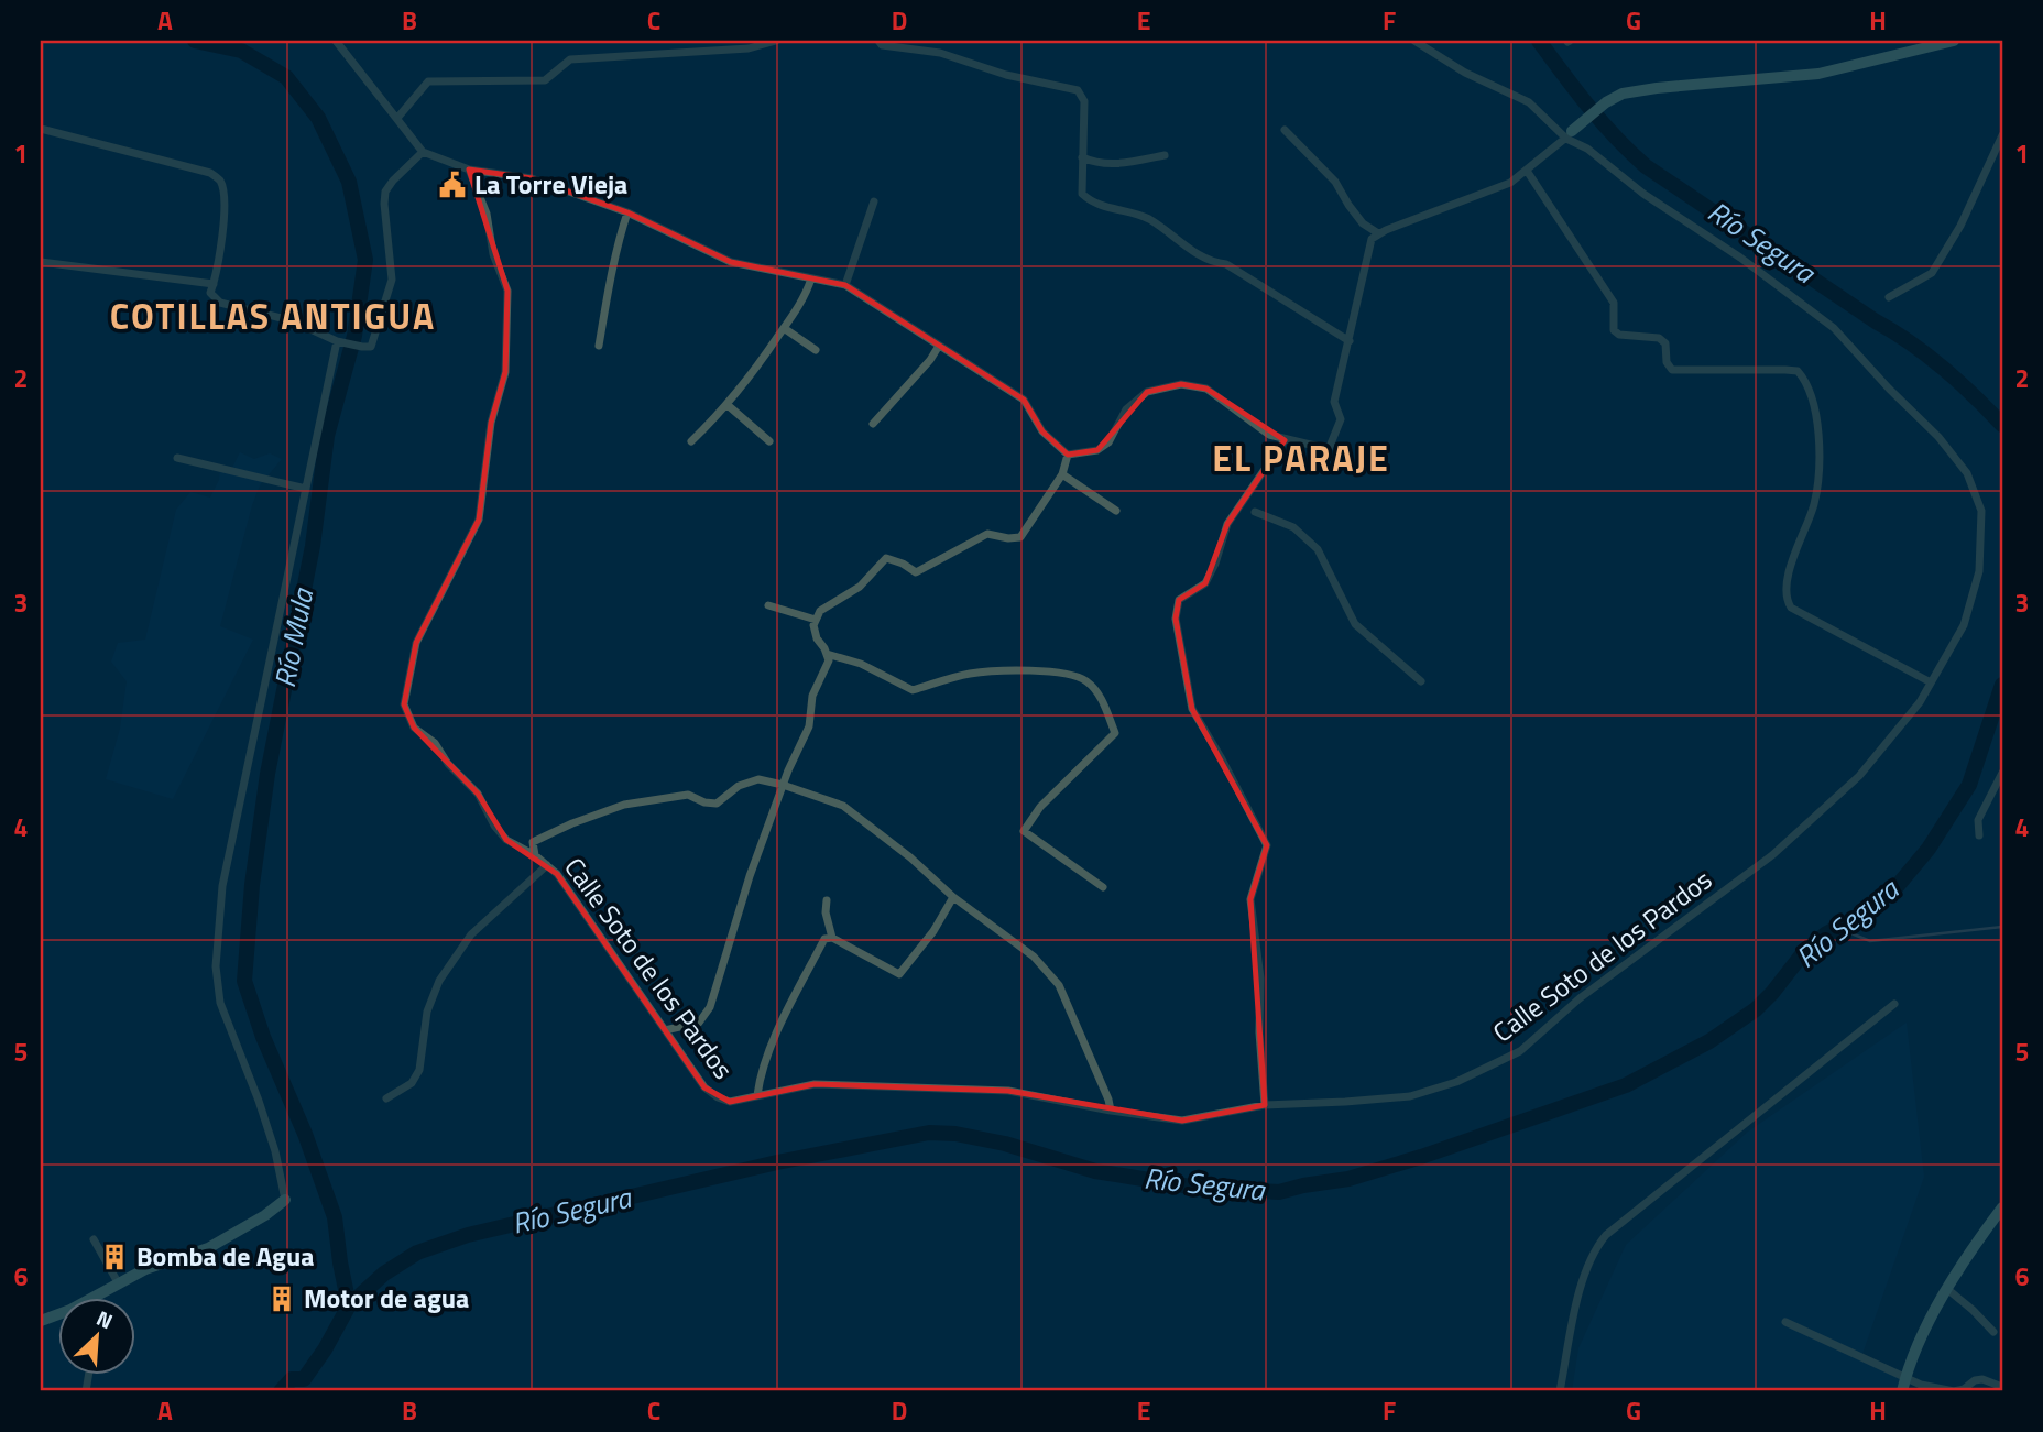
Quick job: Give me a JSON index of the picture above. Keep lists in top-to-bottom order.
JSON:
{
  "streets": {
    "street": ["Calle Soto de los Pardos"]
  },
  "districts": ["COTILLAS ANTIGUA", "EL PARAJE"],
  "water": ["Río Segura", "Río Mula"],
  "places": {
    "public building": ["La Torre Vieja"],
    "building": ["Bomba de Agua", "Motor de agua"]
  },
  "north": "top right",
  "grid": {
    "columns": [
      "A",
      "B",
      "C",
      "D",
      "E",
      "F",
      "G",
      "H"
    ],
    "rows": [
      "1",
      "2",
      "3",
      "4",
      "5",
      "6"
    ]
  }
}
